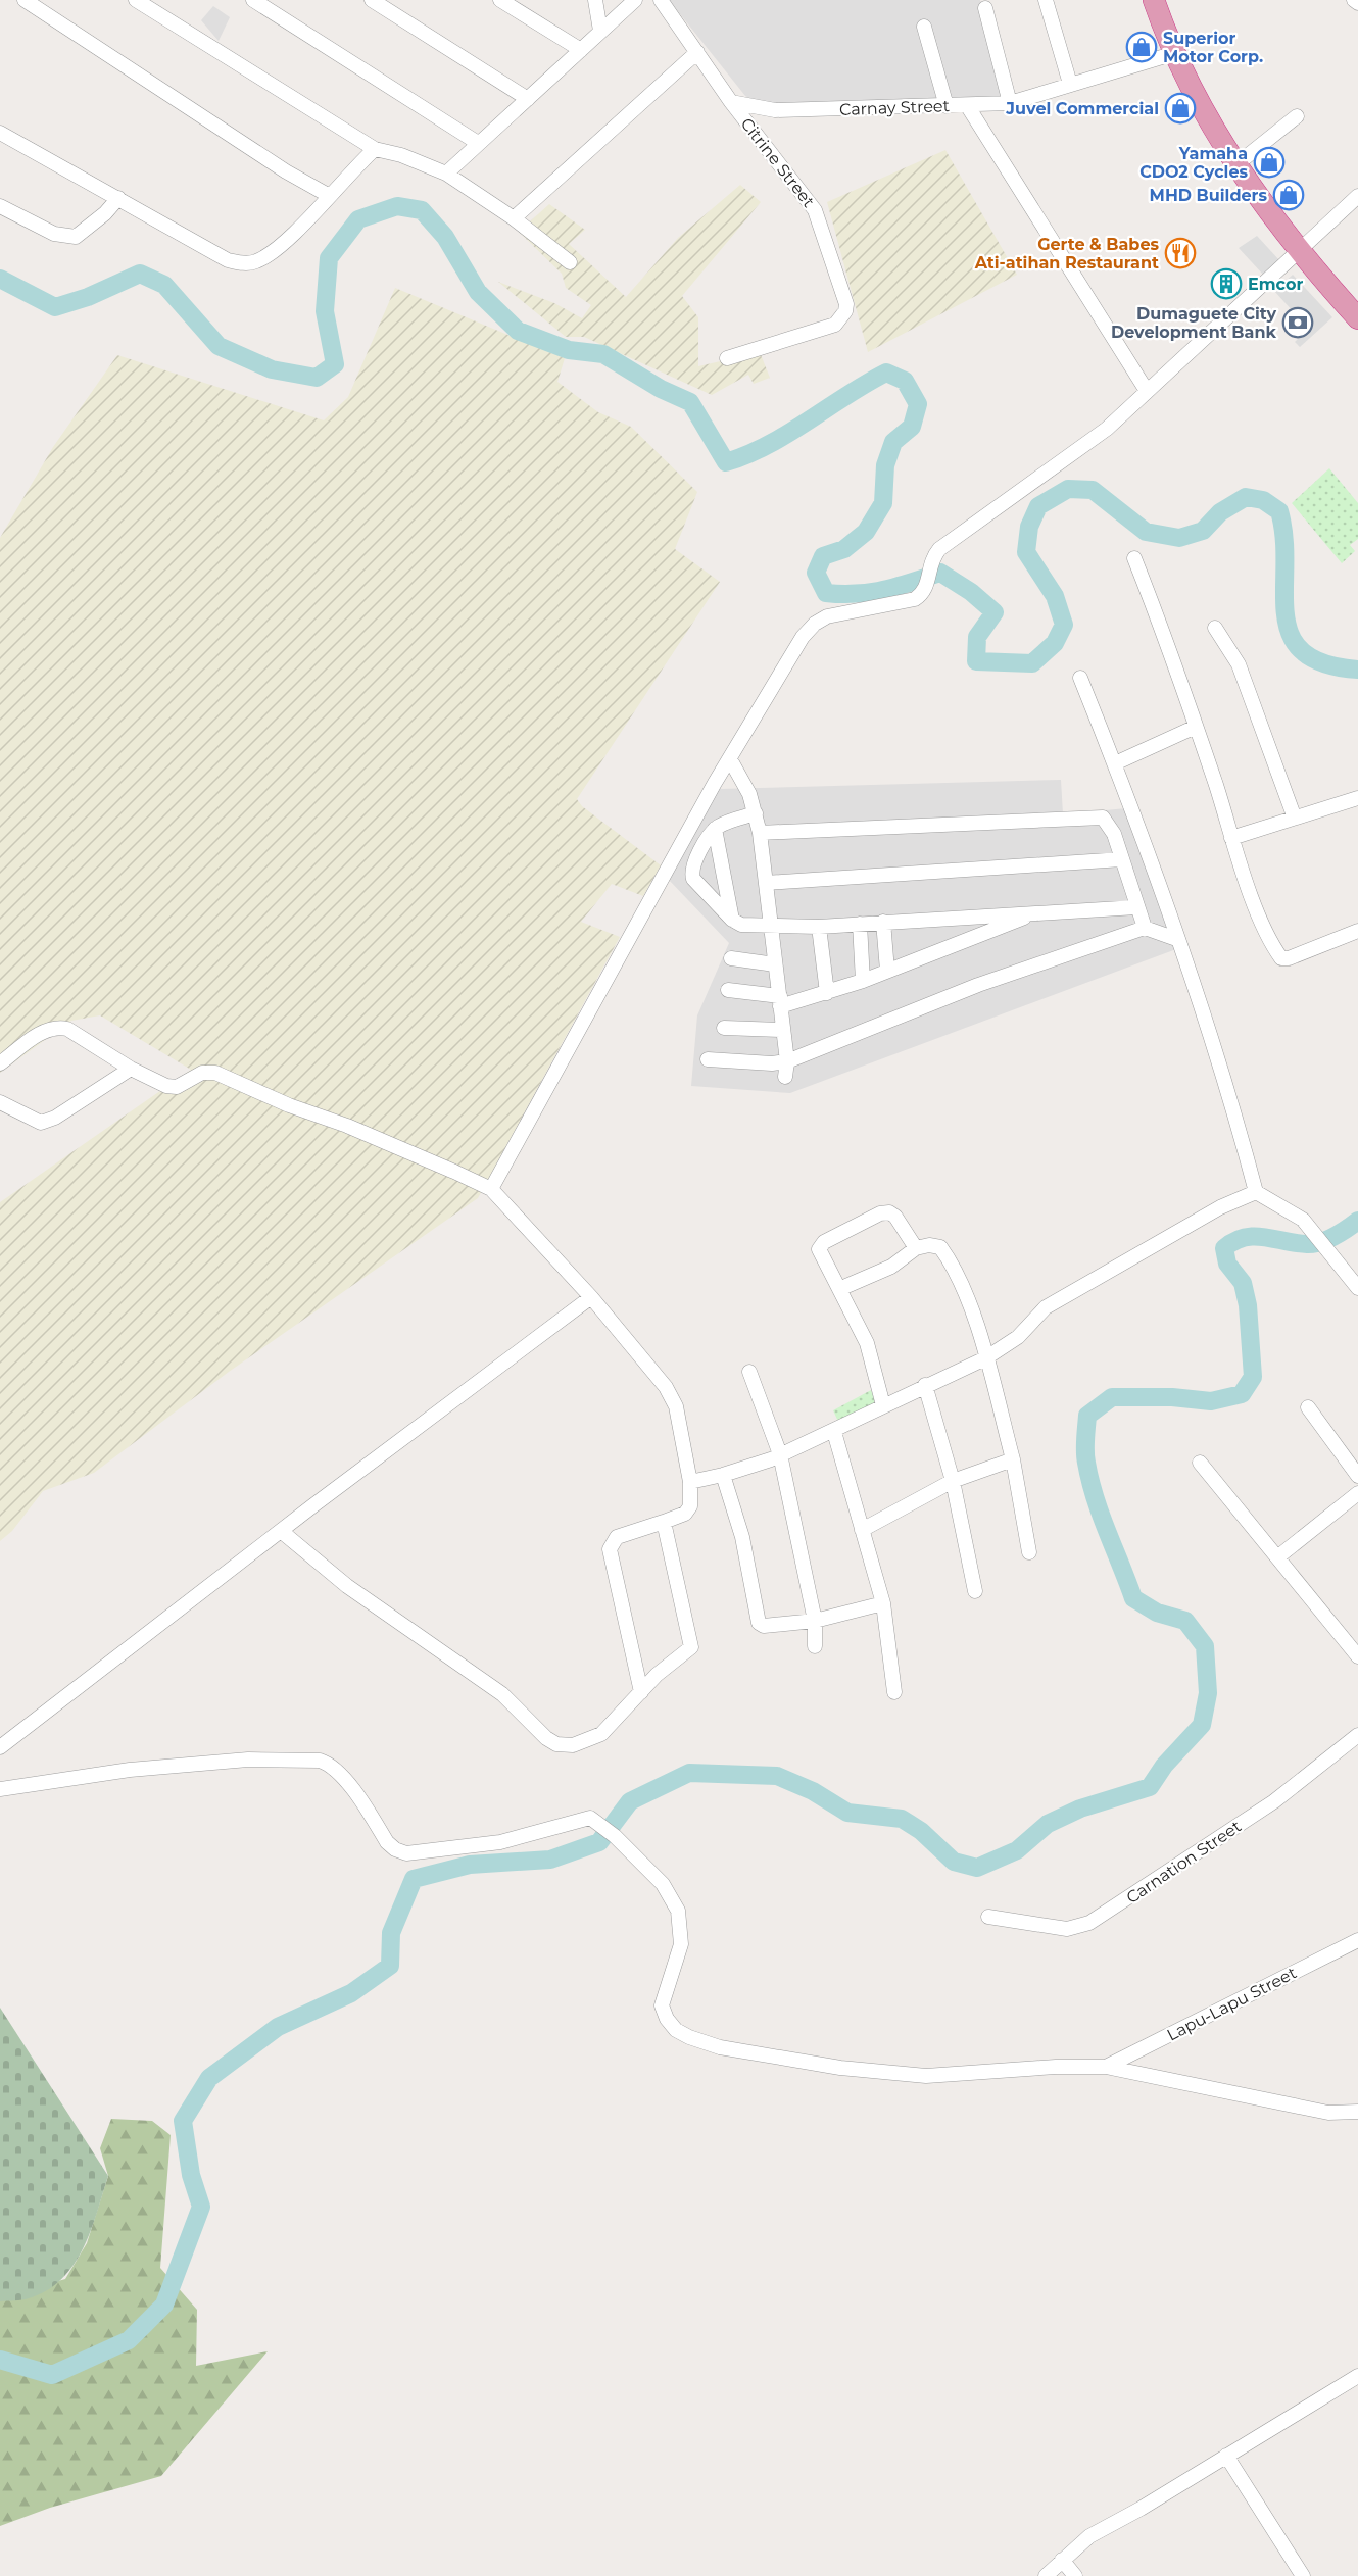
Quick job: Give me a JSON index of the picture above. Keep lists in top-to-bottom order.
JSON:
{
  "streets": {
    "street": [
      "Carnay Street",
      "Citrine Street",
      "Carnation Street",
      "Lapu-Lapu Street"
    ]
  },
  "crossings": [
    ["Carnay Street", "Citrine Street"]
  ],
  "places": {
    "shop": [
      "Superior Motor Corp.",
      "Juvel Commercial",
      "Yamaha CDO2 Cycles",
      "MHD Builders"
    ],
    "restaurant": ["Gerte & Babes Ati-atihan Restaurant"],
    "building": ["Emcor"],
    "bank": ["Dumaguete City Development Bank"]
  }
}
